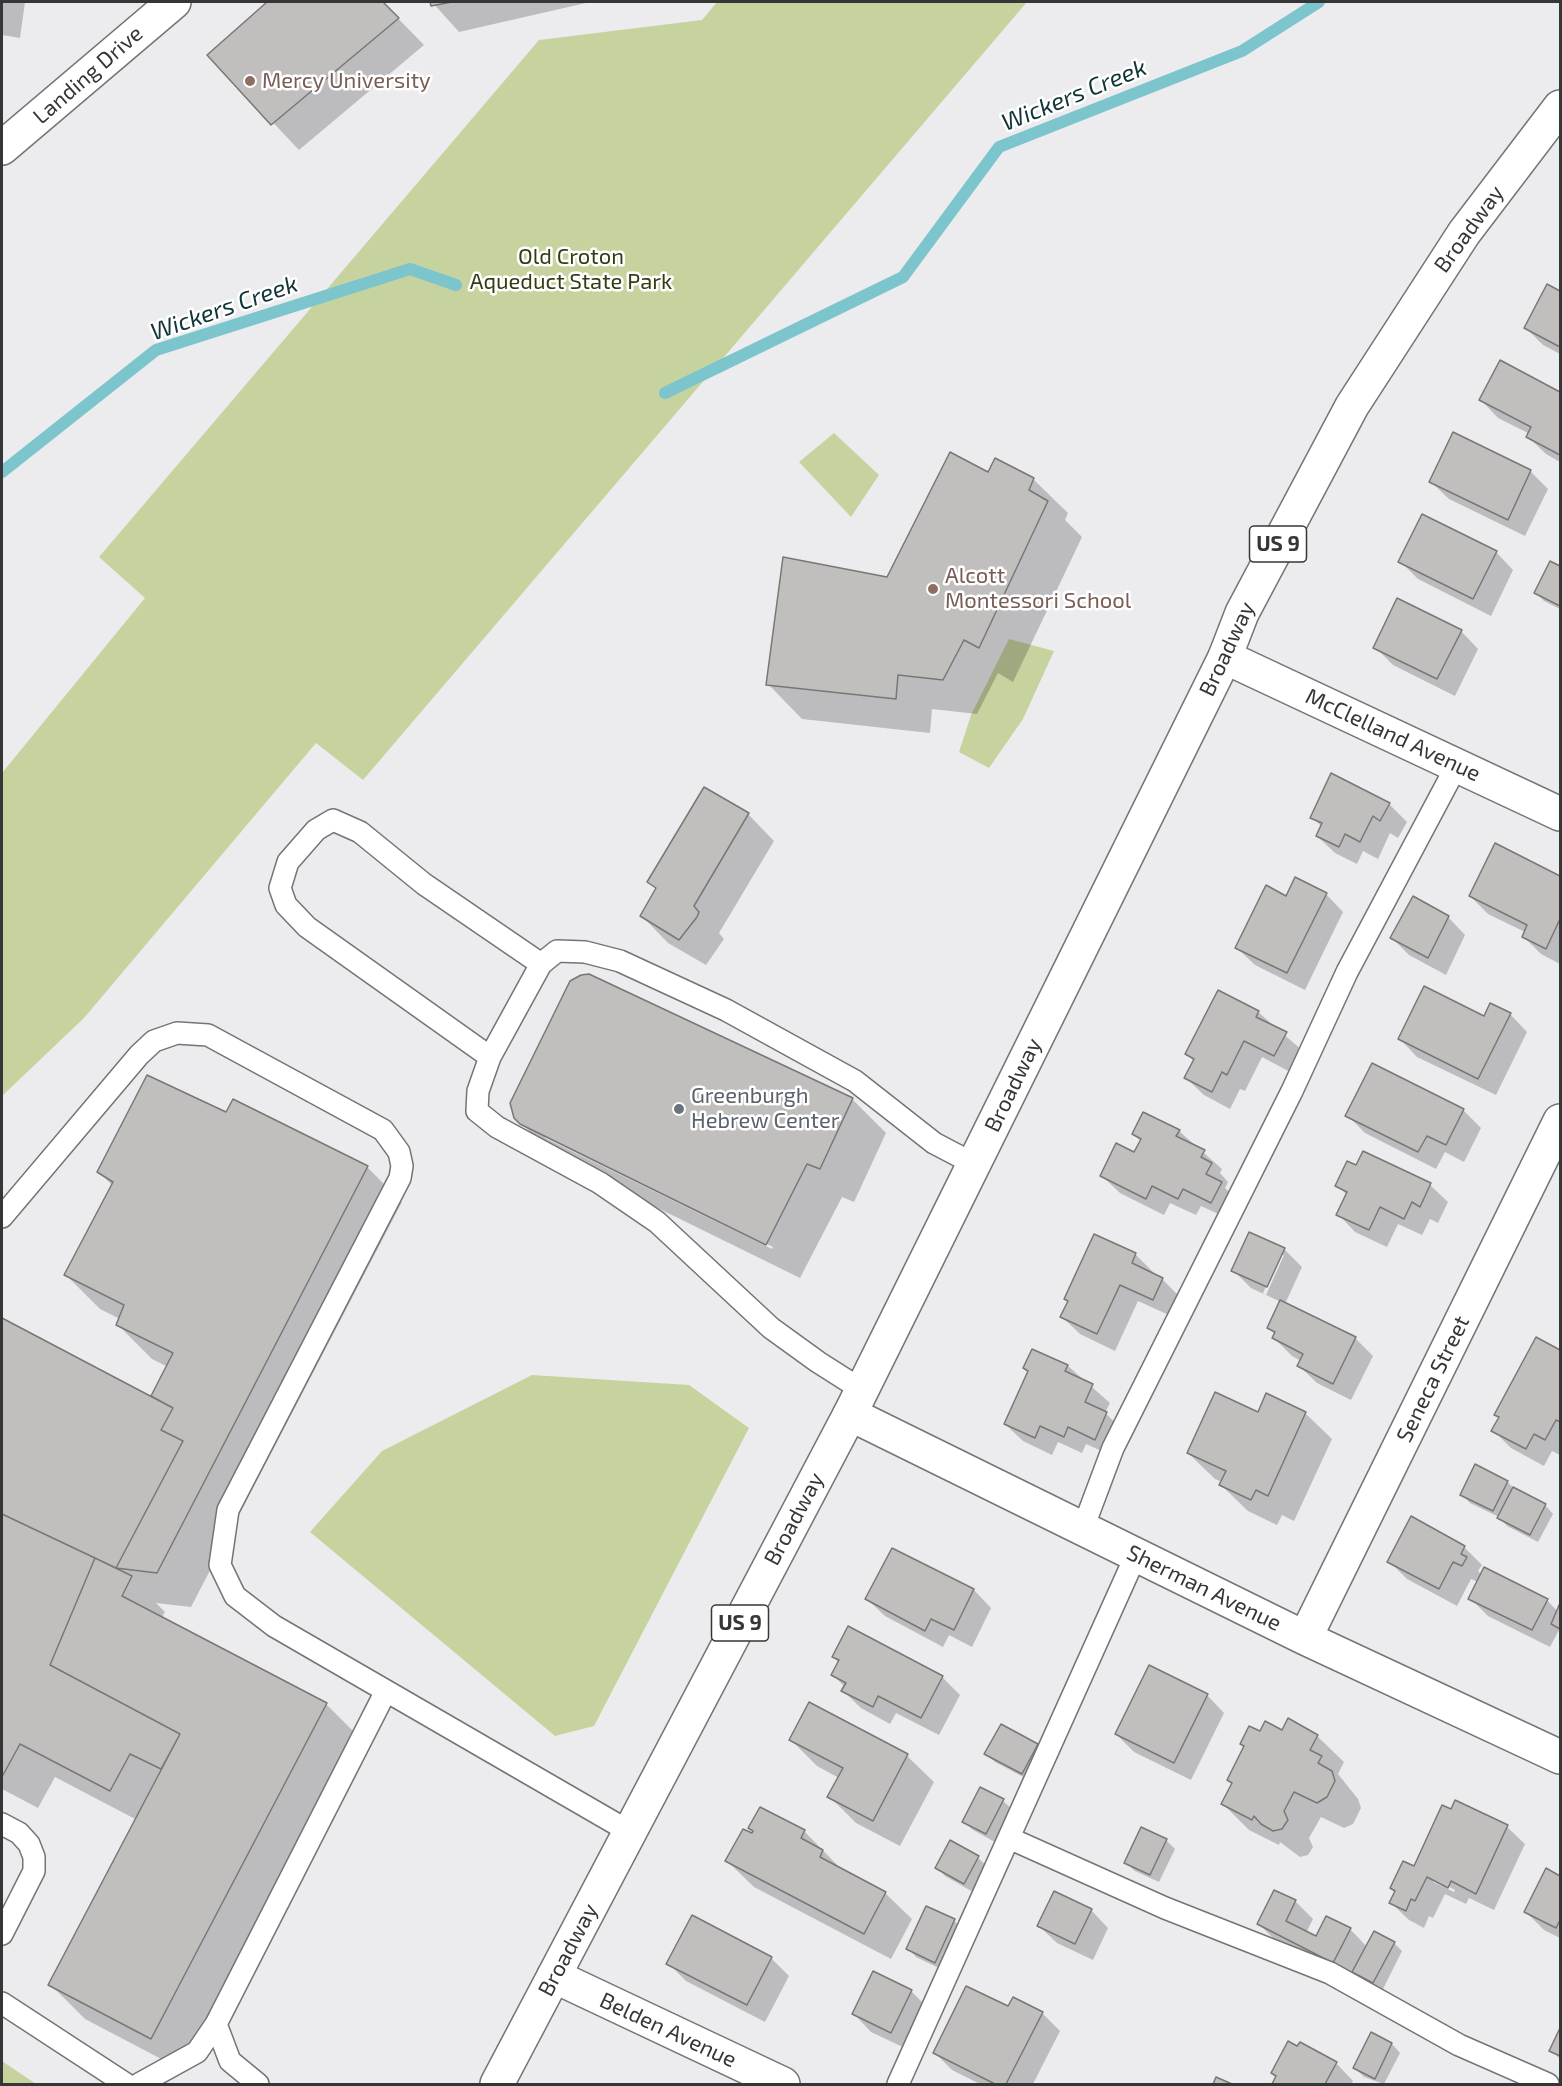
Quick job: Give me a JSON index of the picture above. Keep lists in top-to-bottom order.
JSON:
{
  "streets": {
    "street": [
      "Landing Drive",
      "Broadway",
      "US 9",
      "McClelland Avenue",
      "Seneca Street",
      "Sherman Avenue",
      "Belden Avenue"
    ]
  },
  "crossings": [
    ["Broadway", "McClelland Avenue"],
    ["Broadway", "Sherman Avenue"],
    ["Broadway", "Belden Avenue"],
    ["Seneca Street", "Sherman Avenue"]
  ],
  "water": ["Wickers Creek"],
  "parks": ["Old Croton Aqueduct State Park"],
  "places": ["Mercy University", "Alcott Montessori School", "Greenburgh Hebrew Center"]
}
